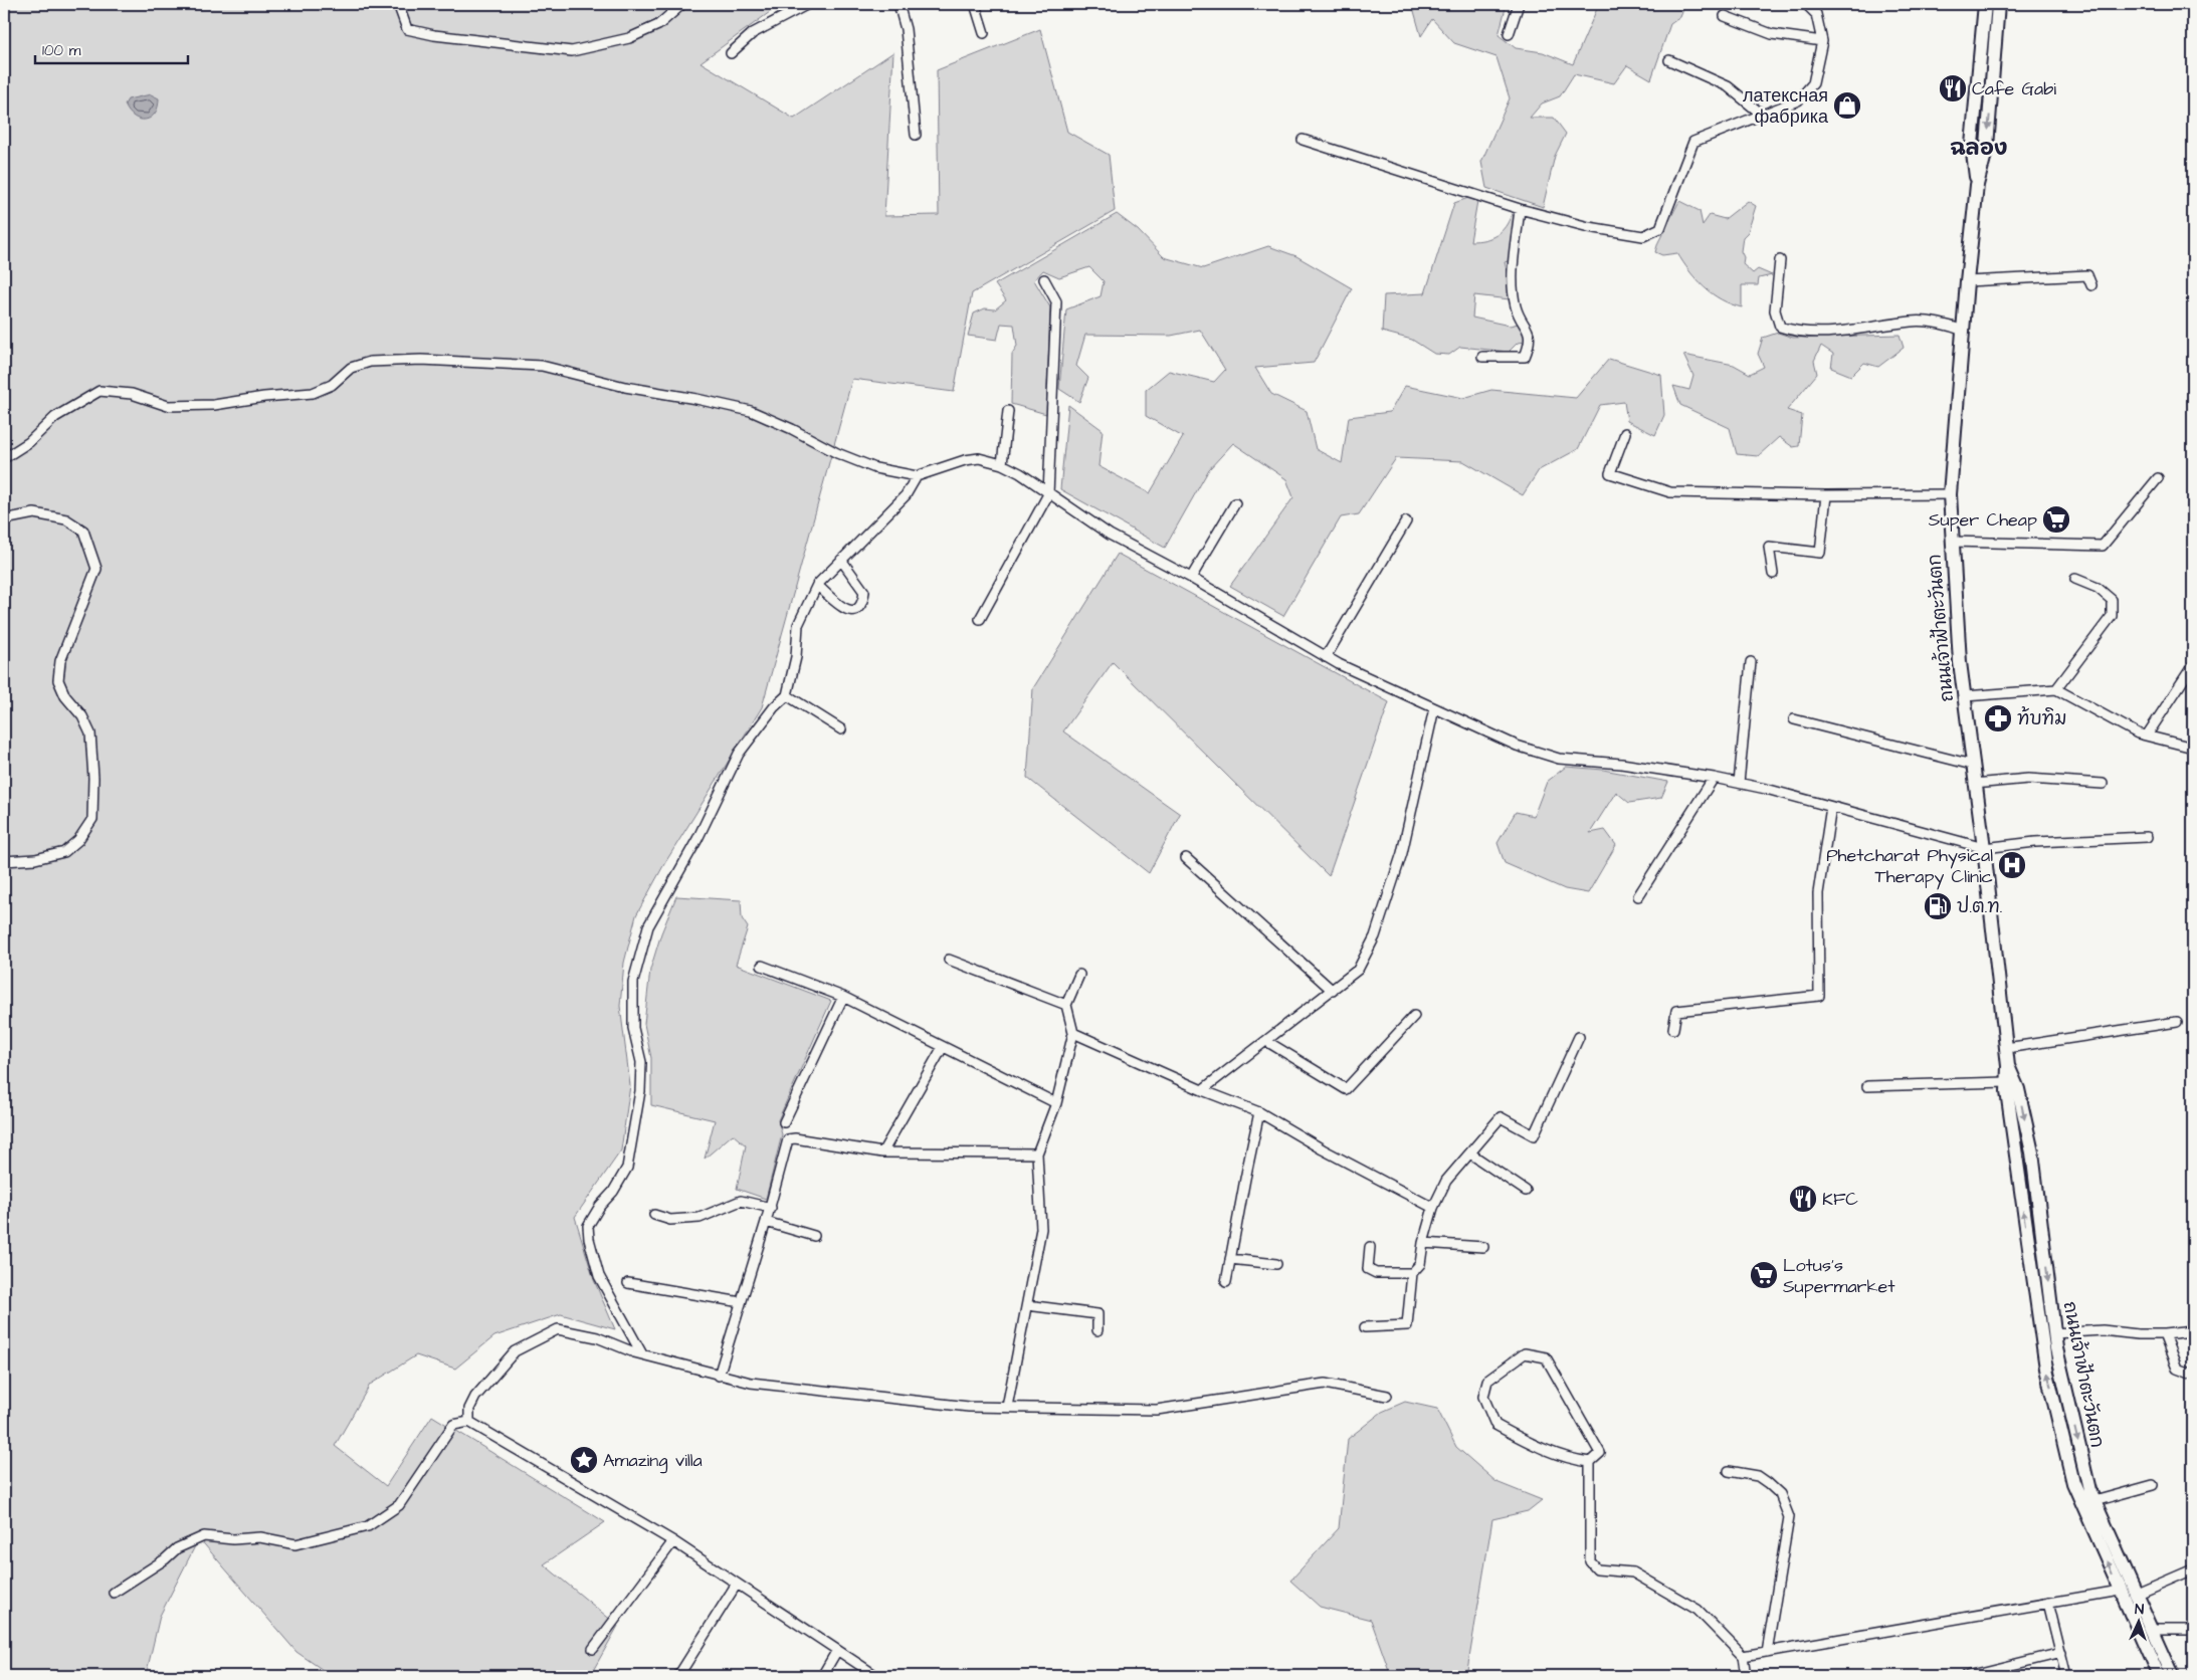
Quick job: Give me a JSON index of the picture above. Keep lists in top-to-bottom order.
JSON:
{
  "streets": {
    "main road": ["ถนนเจ้าฟ้าตะวันตก"]
  },
  "districts": ["ฉลอง"],
  "places": {
    "restaurant": ["Cafe Gabi", "KFC"],
    "shop": ["латексная фабрика"],
    "supermarket": ["Super Cheap", "Lotus's Supermarket"],
    "pharmacy": ["ท้บทิม"],
    "hospital": ["Phetcharat Physical Therapy Clinic"],
    "fuel station": ["ป.ต.ท."],
    "place": ["Amazing villa"]
  },
  "scale_bar": "100 m",
  "north": "top"
}
